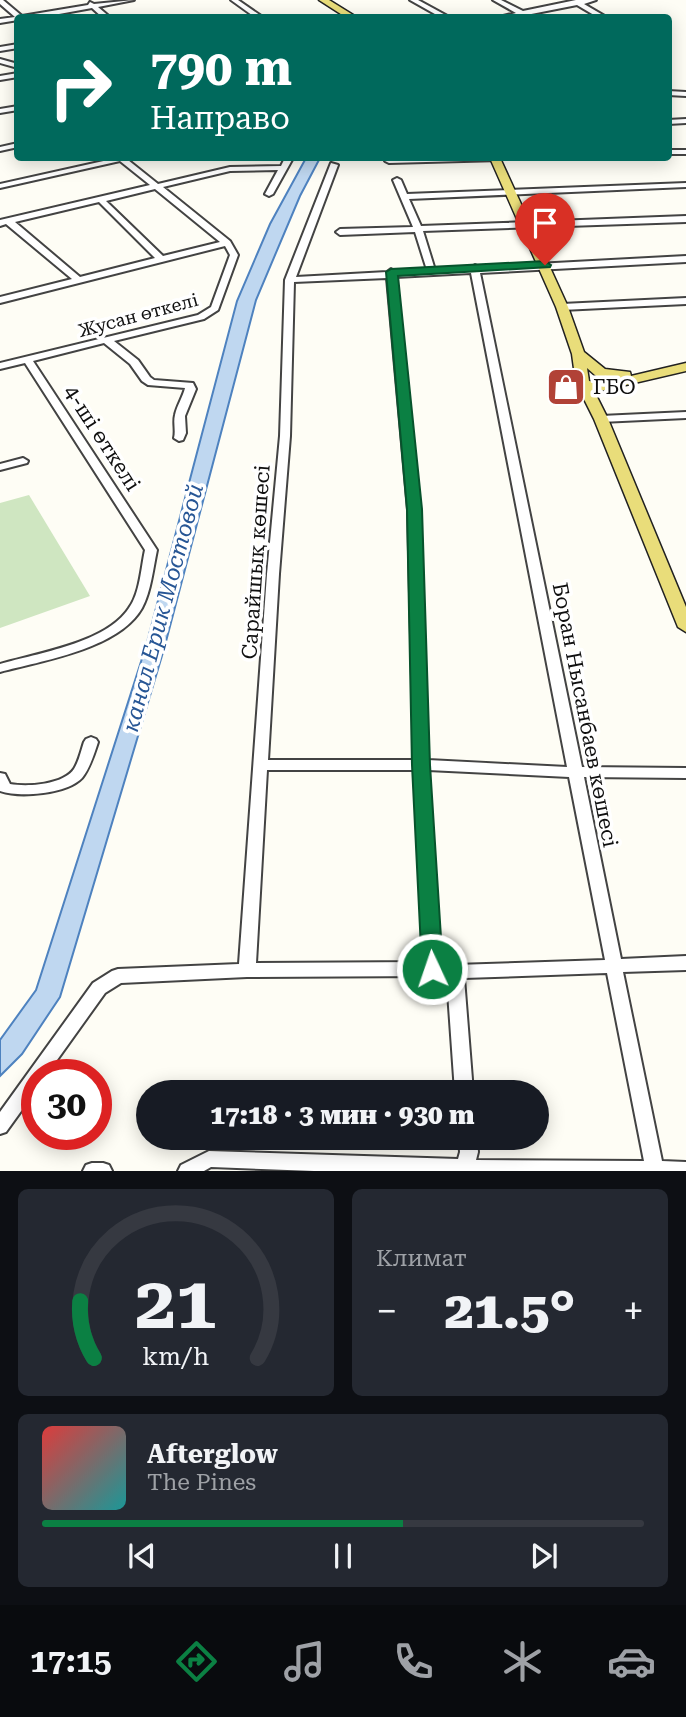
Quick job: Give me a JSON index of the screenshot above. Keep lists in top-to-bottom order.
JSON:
{
  "streets": {
    "street": [
      "Жусан өткелі",
      "4-шi өткелi",
      "Сарайшық көшесі",
      "Боран Нысанбаев көшесі"
    ]
  },
  "crossings": [
    ["Жусан өткелі", "4-шi өткелi"]
  ],
  "water": ["канал Ерик Мостовой"],
  "places": {
    "shop": ["ГБО"]
  },
  "page": {
    "turn": ["790 m", "Направо"],
    "limit": "30",
    "trip": "17:18 · 3 мин · 930 m",
    "tile": "Климат",
    "heat": ["−", "21.5°", "+"],
    "song": ["Afterglow", "The Pines"],
    "tabs": "17:15",
    "gauge": ["21", "km/h"]
  }
}
